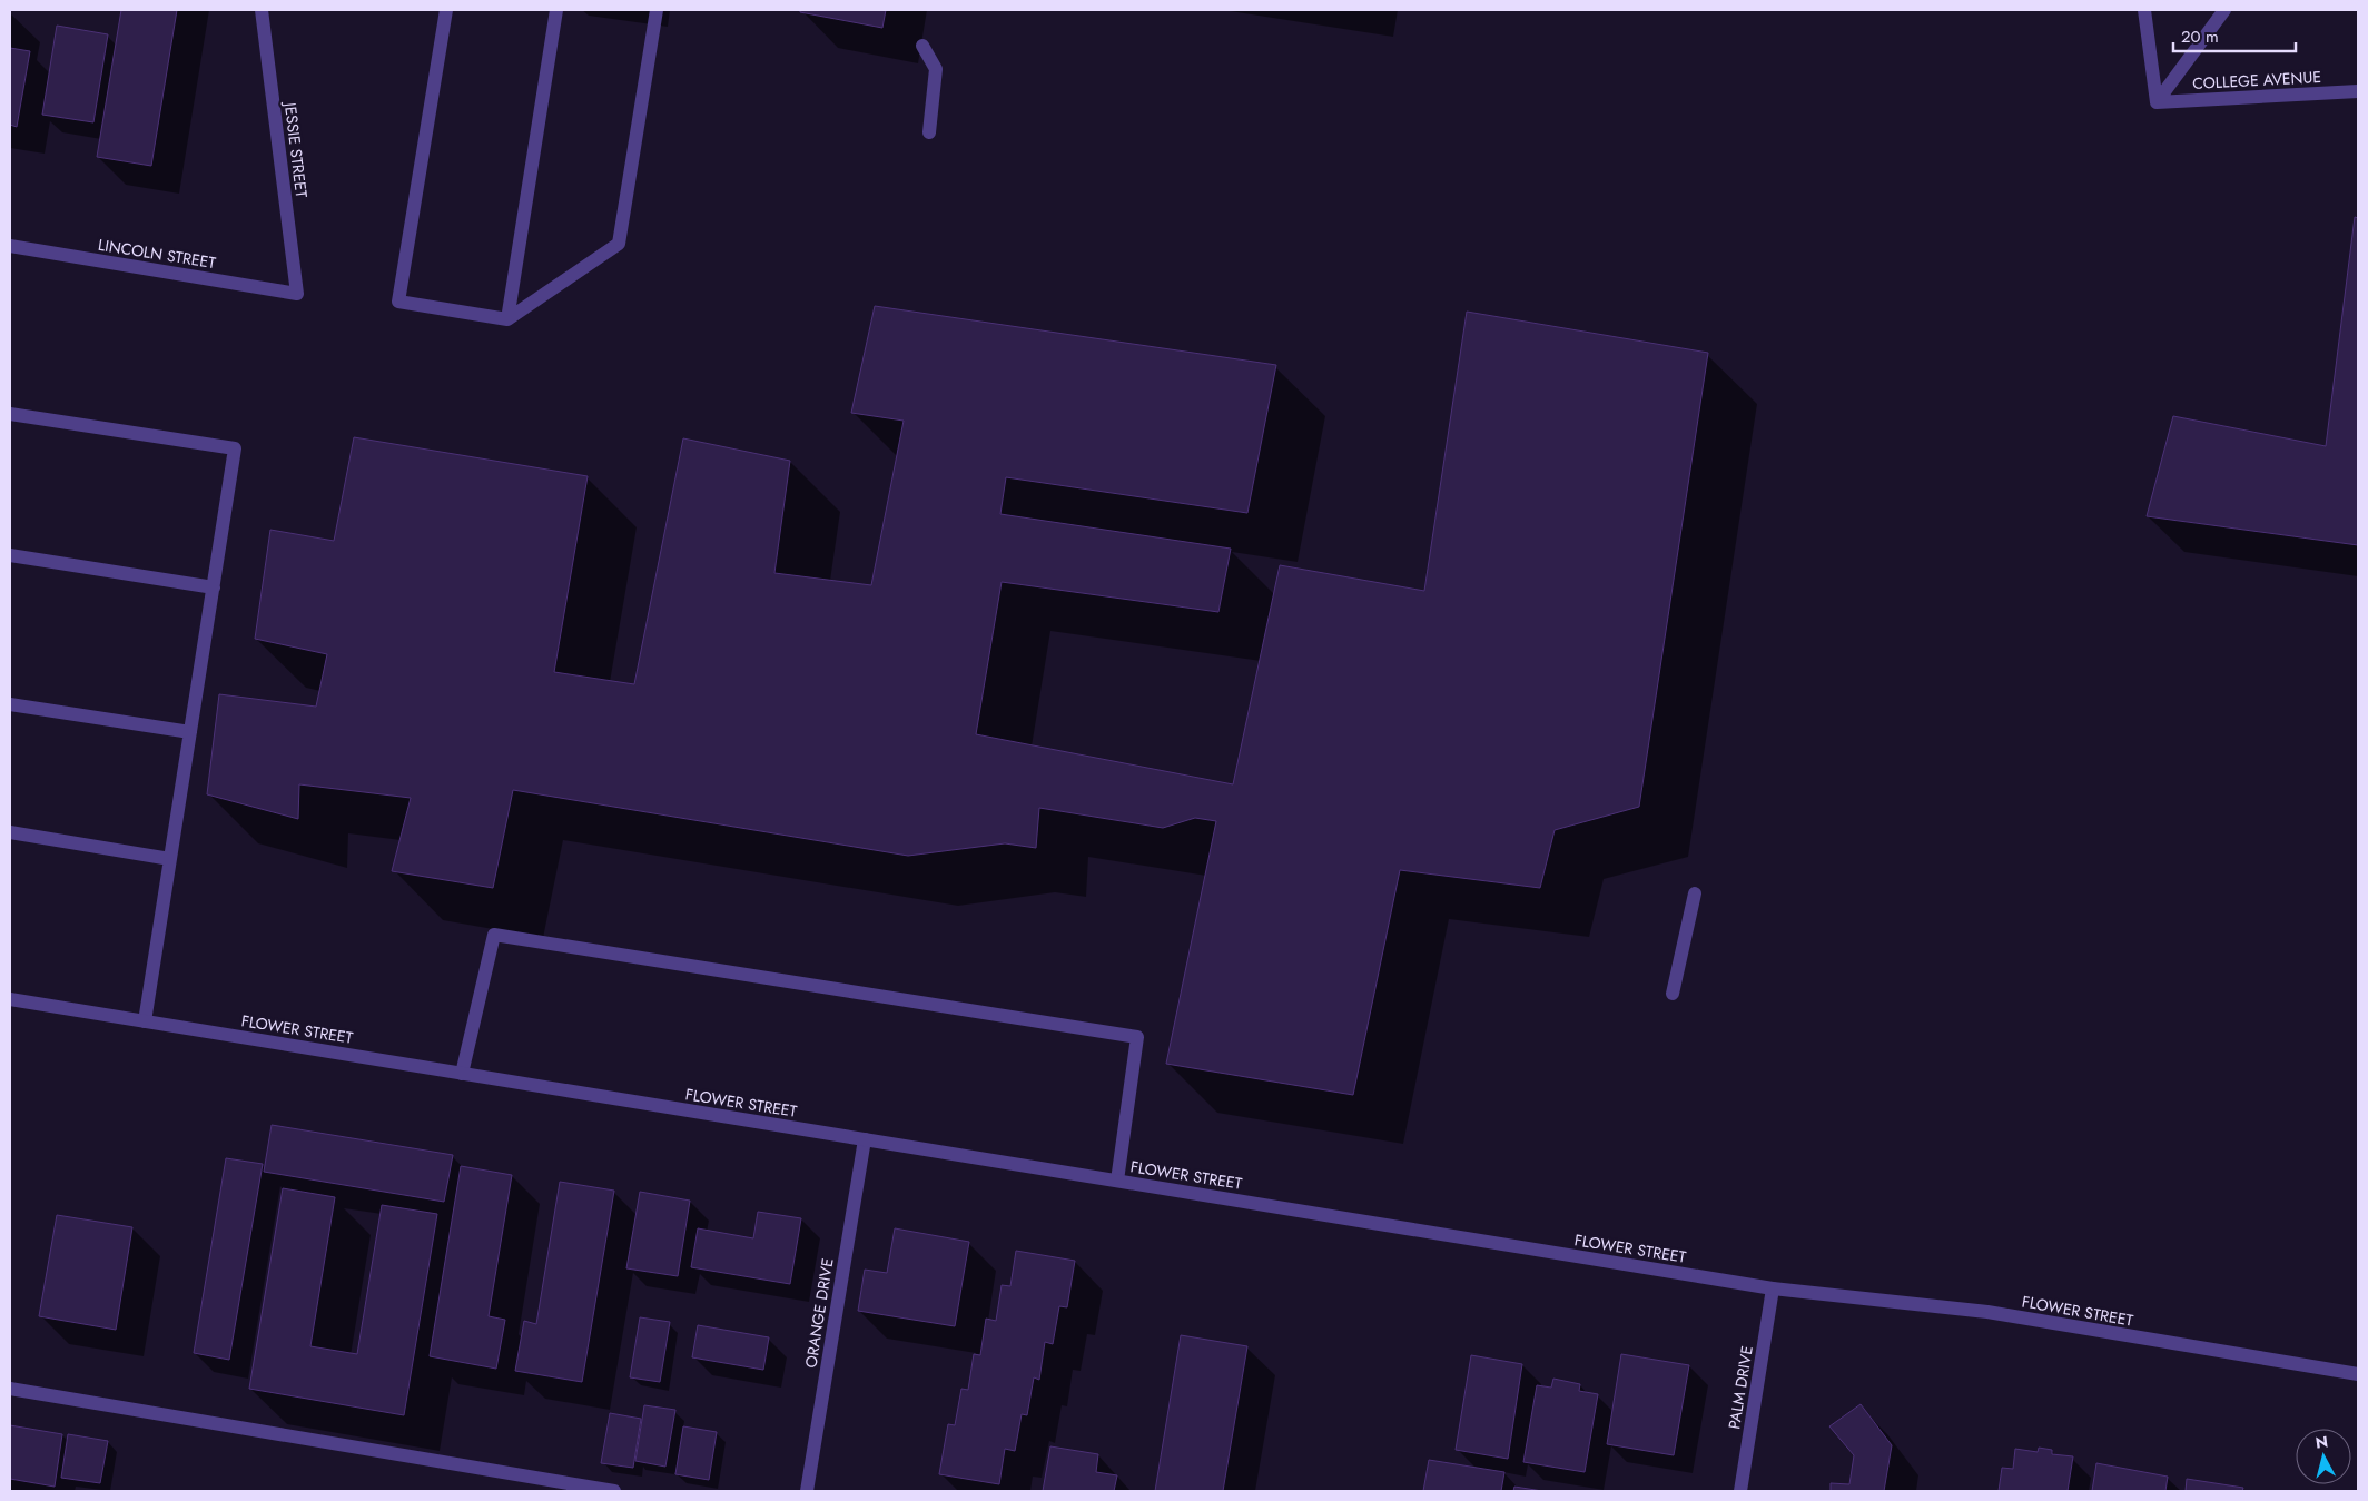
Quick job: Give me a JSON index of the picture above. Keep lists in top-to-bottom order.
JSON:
{
  "streets": {
    "street": [
      "COLLEGE AVENUE",
      "JESSIE STREET",
      "LINCOLN STREET",
      "FLOWER STREET",
      "ORANGE DRIVE",
      "PALM DRIVE"
    ]
  },
  "crossings": [
    ["JESSIE STREET", "LINCOLN STREET"],
    ["FLOWER STREET", "ORANGE DRIVE"],
    ["FLOWER STREET", "PALM DRIVE"]
  ],
  "scale_bar": "20 m",
  "north": "top"
}
